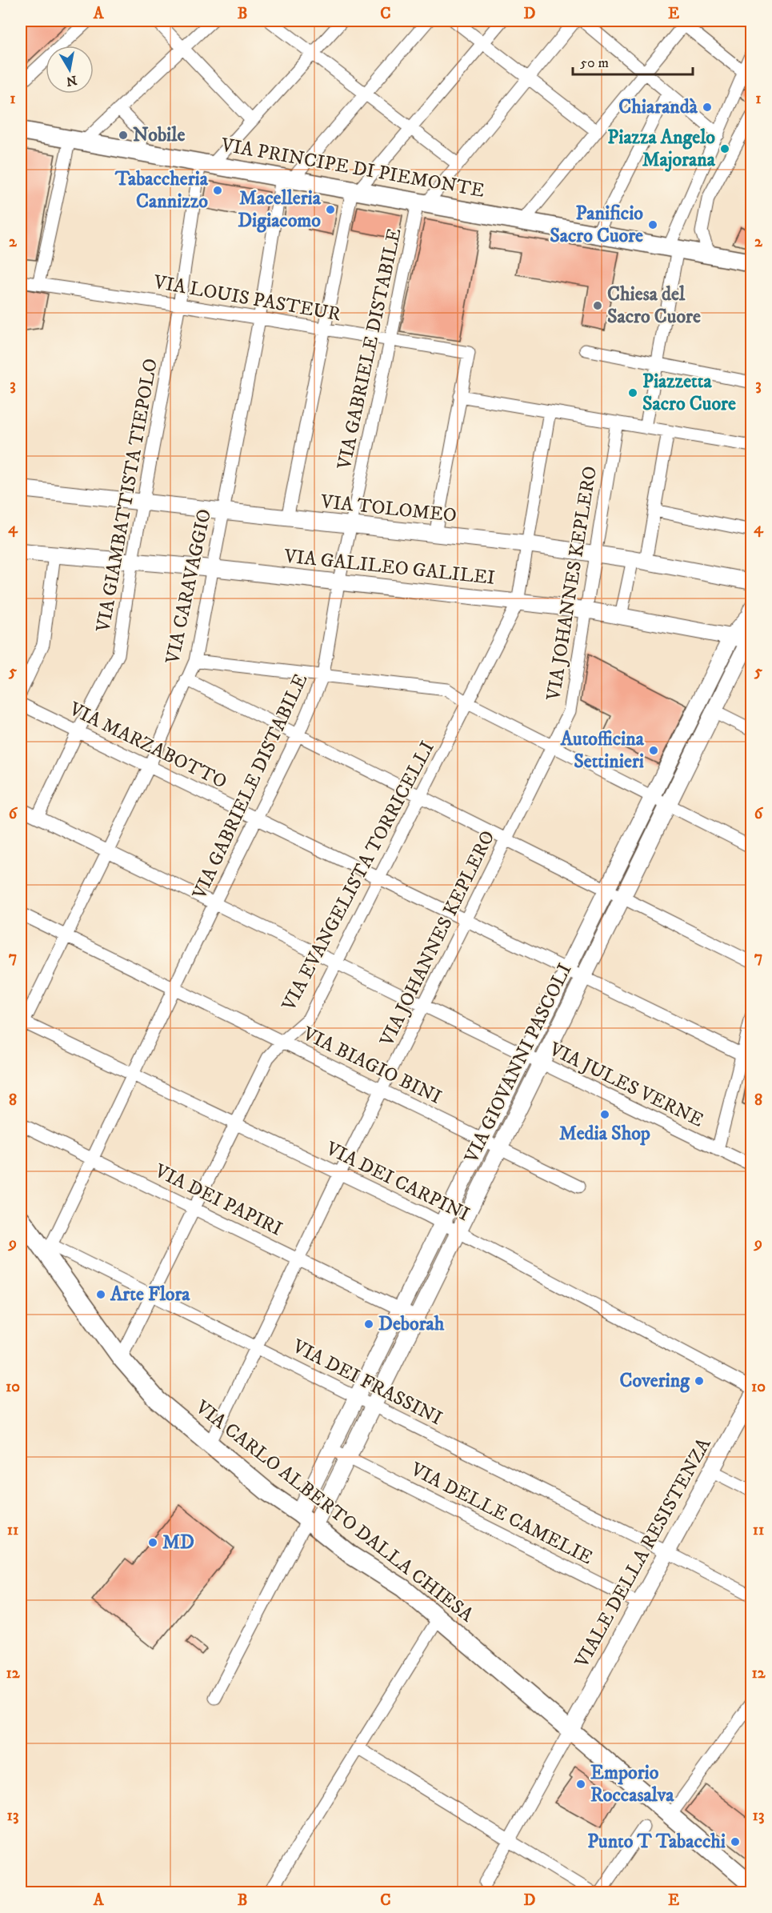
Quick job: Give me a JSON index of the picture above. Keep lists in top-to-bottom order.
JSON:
{
  "streets": {
    "main road": ["VIA PRINCIPE DI PIEMONTE", "VIA CARLO ALBERTO DALLA CHIESA"],
    "street": [
      "VIA LOUIS PASTEUR",
      "VIA GABRIELE DISTABILE",
      "VIA GIAMBATTISTA TIEPOLO",
      "VIA TOLOMEO",
      "VIA GALILEO GALILEI",
      "VIA JOHANNES KEPLERO",
      "VIA CARAVAGGIO",
      "VIA MARZABOTTO",
      "VIA EVANGELISTA TORRICELLI",
      "VIA GIOVANNI PASCOLI",
      "VIA BIAGIO BINI",
      "VIA JULES VERNE",
      "VIA DEI CARPINI",
      "VIA DEI PAPIRI",
      "VIA DEI FRASSINI",
      "VIA DELLE CAMELIE",
      "VIALE DELLA RESISTENZA"
    ]
  },
  "crossings": [
    ["VIA PRINCIPE DI PIEMONTE", "VIA GABRIELE DISTABILE"],
    ["VIA PRINCIPE DI PIEMONTE", "VIA GIAMBATTISTA TIEPOLO"],
    ["VIA PRINCIPE DI PIEMONTE", "VIA CARAVAGGIO"],
    ["VIA LOUIS PASTEUR", "VIA GABRIELE DISTABILE"],
    ["VIA LOUIS PASTEUR", "VIA GIAMBATTISTA TIEPOLO"],
    ["VIA LOUIS PASTEUR", "VIA CARAVAGGIO"],
    ["VIA GABRIELE DISTABILE", "VIA TOLOMEO"],
    ["VIA GABRIELE DISTABILE", "VIA GALILEO GALILEI"],
    ["VIA GABRIELE DISTABILE", "VIA MARZABOTTO"],
    ["VIA GABRIELE DISTABILE", "VIA BIAGIO BINI"],
    ["VIA GABRIELE DISTABILE", "VIA JULES VERNE"],
    ["VIA GABRIELE DISTABILE", "VIA DEI CARPINI"],
    ["VIA GABRIELE DISTABILE", "VIA DEI PAPIRI"],
    ["VIA GABRIELE DISTABILE", "VIA DEI FRASSINI"],
    ["VIA GABRIELE DISTABILE", "VIA CARLO ALBERTO DALLA CHIESA"],
    ["VIA GIAMBATTISTA TIEPOLO", "VIA TOLOMEO"],
    ["VIA GIAMBATTISTA TIEPOLO", "VIA GALILEO GALILEI"],
    ["VIA GIAMBATTISTA TIEPOLO", "VIA MARZABOTTO"],
    ["VIA GIAMBATTISTA TIEPOLO", "VIA JULES VERNE"],
    ["VIA TOLOMEO", "VIA JOHANNES KEPLERO"],
    ["VIA TOLOMEO", "VIA CARAVAGGIO"],
    ["VIA TOLOMEO", "VIA EVANGELISTA TORRICELLI"],
    ["VIA GALILEO GALILEI", "VIA JOHANNES KEPLERO"],
    ["VIA GALILEO GALILEI", "VIA CARAVAGGIO"],
    ["VIA GALILEO GALILEI", "VIA EVANGELISTA TORRICELLI"],
    ["VIA GALILEO GALILEI", "VIA GIOVANNI PASCOLI"],
    ["VIA JOHANNES KEPLERO", "VIA MARZABOTTO"],
    ["VIA JOHANNES KEPLERO", "VIA BIAGIO BINI"],
    ["VIA JOHANNES KEPLERO", "VIA JULES VERNE"],
    ["VIA JOHANNES KEPLERO", "VIA DEI CARPINI"],
    ["VIA JOHANNES KEPLERO", "VIA DEI PAPIRI"],
    ["VIA JOHANNES KEPLERO", "VIA DEI FRASSINI"],
    ["VIA JOHANNES KEPLERO", "VIA CARLO ALBERTO DALLA CHIESA"],
    ["VIA CARAVAGGIO", "VIA MARZABOTTO"],
    ["VIA CARAVAGGIO", "VIA BIAGIO BINI"],
    ["VIA CARAVAGGIO", "VIA JULES VERNE"],
    ["VIA CARAVAGGIO", "VIA DEI CARPINI"],
    ["VIA MARZABOTTO", "VIA EVANGELISTA TORRICELLI"],
    ["VIA MARZABOTTO", "VIA GIOVANNI PASCOLI"],
    ["VIA EVANGELISTA TORRICELLI", "VIA BIAGIO BINI"],
    ["VIA EVANGELISTA TORRICELLI", "VIA JULES VERNE"],
    ["VIA EVANGELISTA TORRICELLI", "VIA DEI CARPINI"],
    ["VIA EVANGELISTA TORRICELLI", "VIA DEI PAPIRI"],
    ["VIA EVANGELISTA TORRICELLI", "VIA DEI FRASSINI"],
    ["VIA EVANGELISTA TORRICELLI", "VIA CARLO ALBERTO DALLA CHIESA"],
    ["VIA GIOVANNI PASCOLI", "VIA BIAGIO BINI"],
    ["VIA GIOVANNI PASCOLI", "VIA JULES VERNE"],
    ["VIA GIOVANNI PASCOLI", "VIA DEI CARPINI"],
    ["VIA GIOVANNI PASCOLI", "VIA DEI PAPIRI"],
    ["VIA GIOVANNI PASCOLI", "VIA DEI FRASSINI"],
    ["VIA GIOVANNI PASCOLI", "VIA CARLO ALBERTO DALLA CHIESA"],
    ["VIA GIOVANNI PASCOLI", "VIA DELLE CAMELIE"],
    ["VIA DEI FRASSINI", "VIA CARLO ALBERTO DALLA CHIESA"],
    ["VIA DEI FRASSINI", "VIALE DELLA RESISTENZA"],
    ["VIA CARLO ALBERTO DALLA CHIESA", "VIALE DELLA RESISTENZA"],
    ["VIA DELLE CAMELIE", "VIALE DELLA RESISTENZA"]
  ],
  "places": [
    "Chiarandà",
    "Nobile",
    "Piazza Angelo Majorana",
    "Tabaccheria Cannizzo",
    "Macelleria Digiacomo",
    "Panificio Sacro Cuore",
    "Chiesa del Sacro Cuore",
    "Piazzetta Sacro Cuore",
    "Autofficina Settinieri",
    "Media Shop",
    "Arte Flora",
    "Deborah",
    "Covering",
    "MD",
    "Emporio Roccasalva",
    "Punto T Tabacchi"
  ],
  "scale_bar": "50 m",
  "north": "bottom",
  "grid": {
    "columns": [
      "A",
      "B",
      "C",
      "D",
      "E"
    ],
    "rows": [
      "1",
      "2",
      "3",
      "4",
      "5",
      "6",
      "7",
      "8",
      "9",
      "10",
      "11",
      "12",
      "13"
    ]
  }
}
